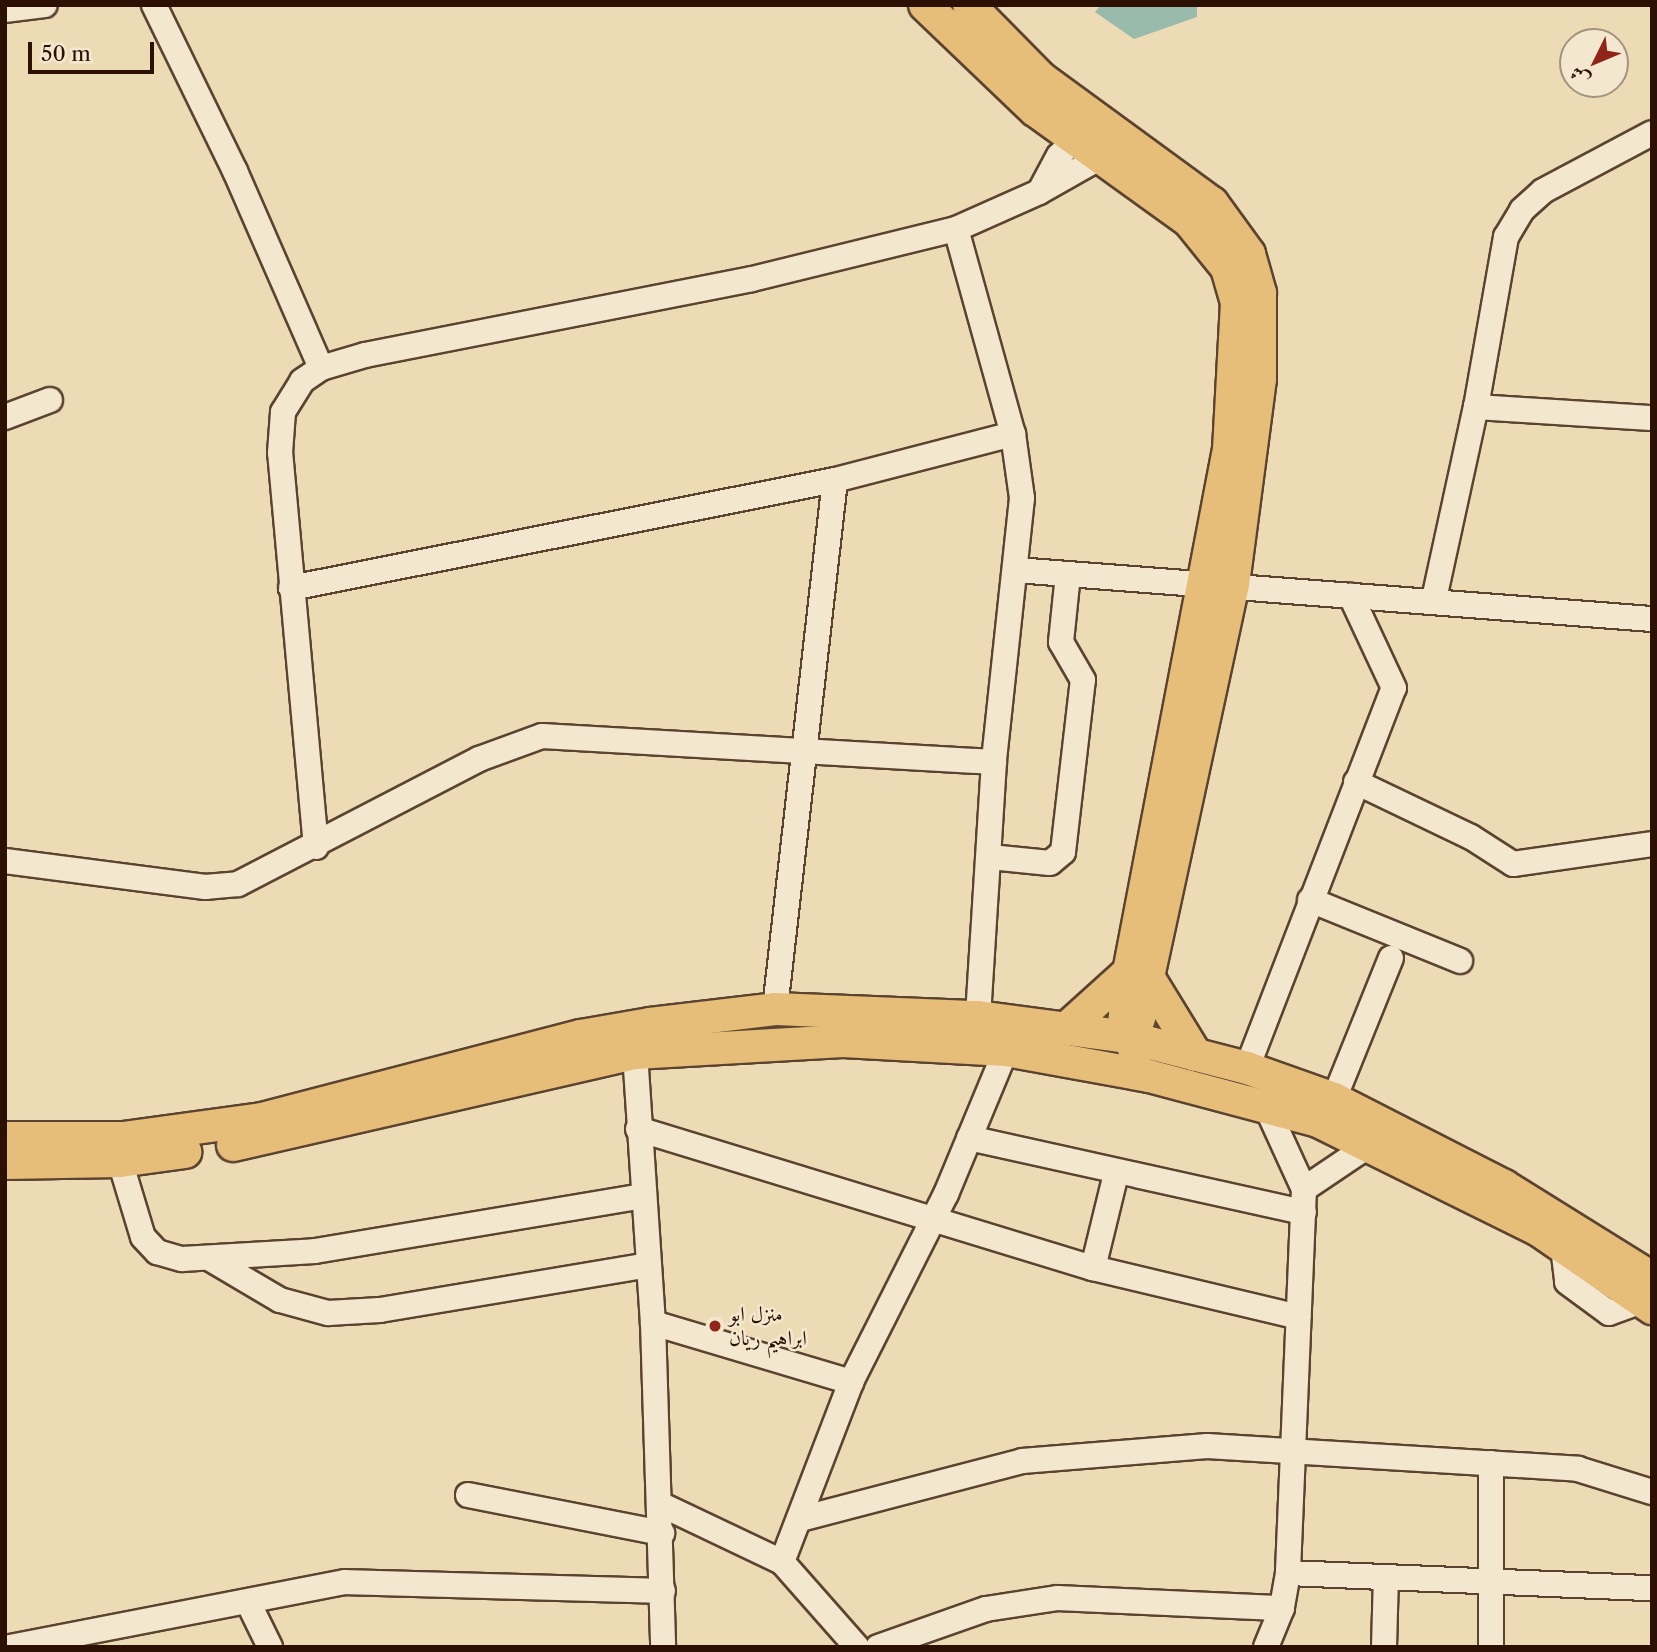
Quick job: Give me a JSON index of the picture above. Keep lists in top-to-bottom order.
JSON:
{
  "places": ["منزل ابو ابراهيم ريان"],
  "scale_bar": "50 m",
  "north": "bottom left"
}
